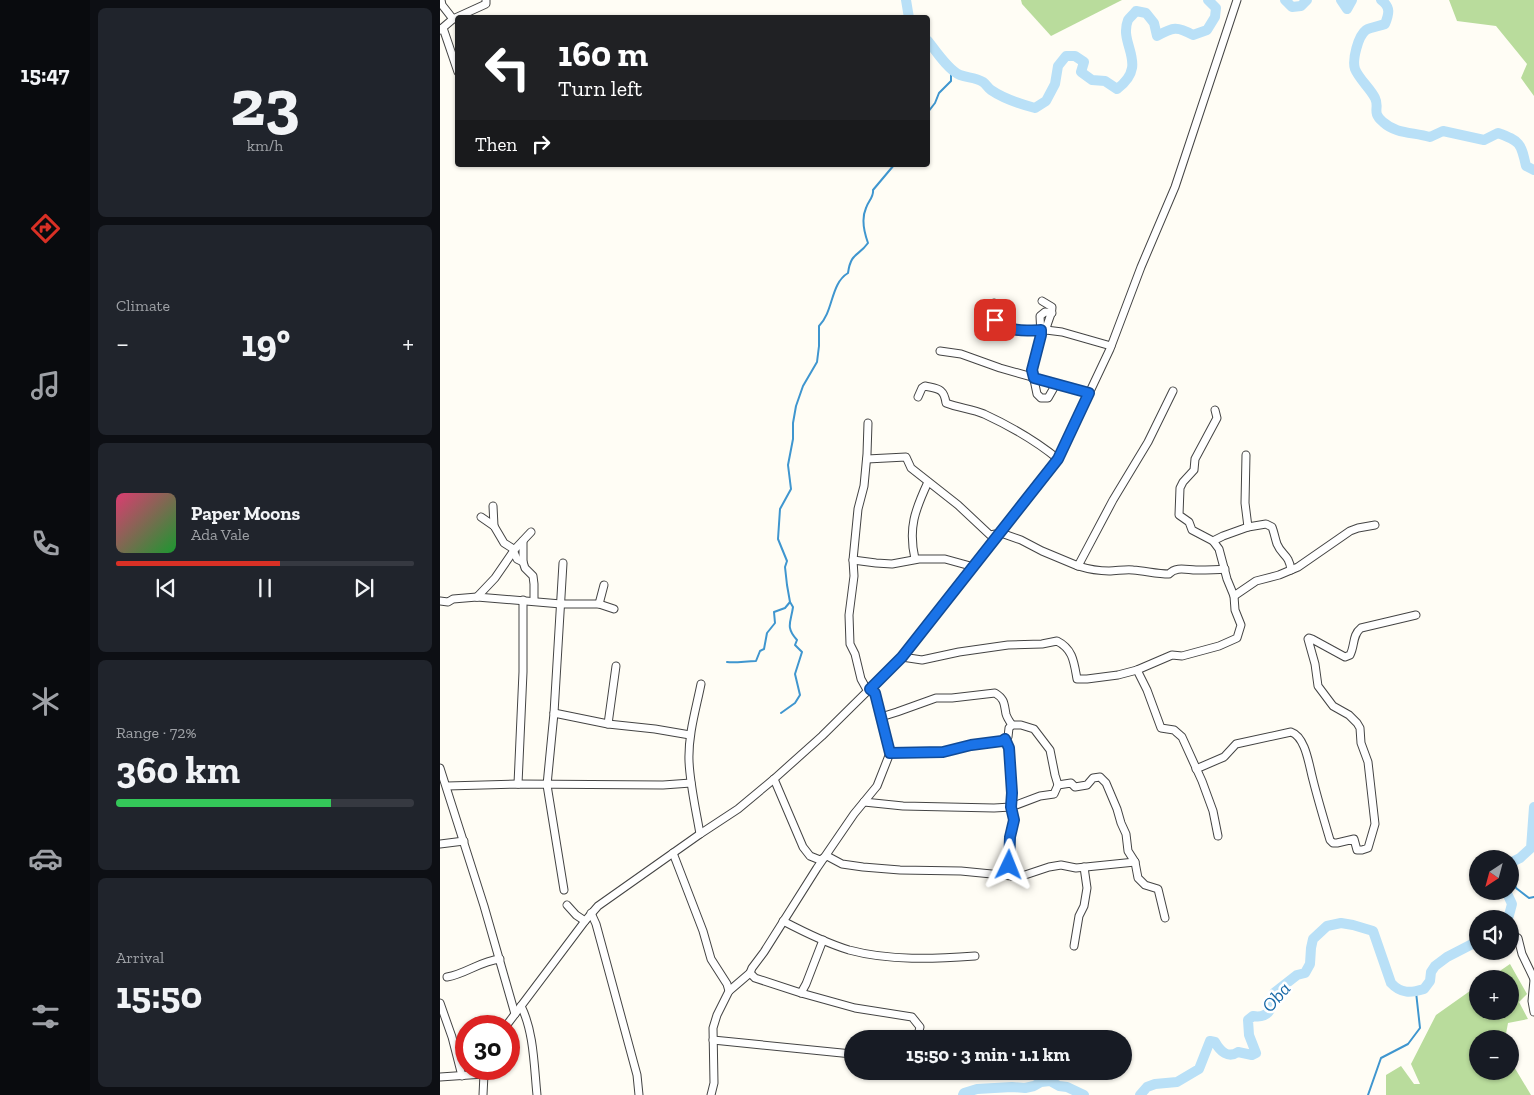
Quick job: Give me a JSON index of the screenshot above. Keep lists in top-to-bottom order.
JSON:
{
  "water": ["Oba"],
  "north": "bottom left",
  "page": {
    "tabs": "15:47",
    "tile": [
      ["23", "km/h"],
      "Climate",
      ["Range · 72%", "360 km"],
      ["Arrival", "15:50"]
    ],
    "turn": ["160 m", "Turn left"],
    "then": "Then",
    "heat": ["−", "19°", "+"],
    "song": ["Paper Moons", "Ada Vale"],
    "map_buttons": ["+", "−"],
    "limit": "30",
    "trip": "15:50 · 3 min · 1.1 km"
  }
}
